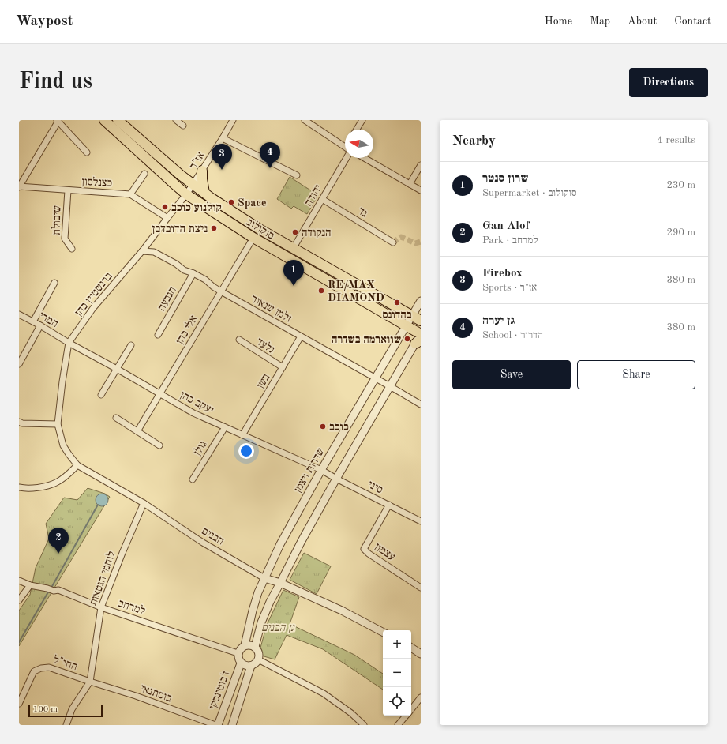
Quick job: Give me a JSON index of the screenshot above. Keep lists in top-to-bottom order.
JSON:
{
  "streets": {
    "main road": ["סוקולוב"],
    "street": [
      "אז\"ר",
      "כצנלסון",
      "יהודה",
      "גד",
      "שיבולת",
      "ברנשטיין כהן",
      "הגבעה",
      "זלמן שנאור",
      "המרי",
      "אלי כהן",
      "גלעד",
      "בשן",
      "יעקב כהן",
      "גולן",
      "שדרות ויצמן",
      "סיני",
      "הבנים",
      "עצמון",
      "לוחמי הגטאות",
      "למרחב",
      "החי\"ל",
      "ז'בוטינסקי",
      "בוסתנאי"
    ]
  },
  "crossings": [
    ["אז\"ר", "סוקולוב"],
    ["אז\"ר", "ברנשטיין כהן"],
    ["כצנלסון", "שיבולת"],
    ["כצנלסון", "ברנשטיין כהן"],
    ["יהודה", "גד"],
    ["יהודה", "סוקולוב"],
    ["סוקולוב", "ברנשטיין כהן"],
    ["סוקולוב", "אלי כהן"],
    ["סוקולוב", "שדרות ויצמן"],
    ["ברנשטיין כהן", "זלמן שנאור"],
    ["ברנשטיין כהן", "המרי"],
    ["ברנשטיין כהן", "יעקב כהן"],
    ["ברנשטיין כהן", "הבנים"],
    ["הגבעה", "זלמן שנאור"],
    ["זלמן שנאור", "אלי כהן"],
    ["זלמן שנאור", "בשן"],
    ["זלמן שנאור", "שדרות ויצמן"],
    ["המרי", "יעקב כהן"],
    ["אלי כהן", "יעקב כהן"],
    ["גלעד", "בשן"],
    ["בשן", "יעקב כהן"],
    ["יעקב כהן", "גולן"],
    ["יעקב כהן", "שדרות ויצמן"],
    ["יעקב כהן", "סיני"],
    ["שדרות ויצמן", "סיני"],
    ["שדרות ויצמן", "הבנים"],
    ["שדרות ויצמן", "למרחב"],
    ["שדרות ויצמן", "ז'בוטינסקי"],
    ["סיני", "עצמון"],
    ["הבנים", "לוחמי הגטאות"],
    ["לוחמי הגטאות", "למרחב"],
    ["לוחמי הגטאות", "החי\"ל"],
    ["לוחמי הגטאות", "בוסתנאי"],
    ["למרחב", "ז'בוטינסקי"],
    ["החי\"ל", "בוסתנאי"],
    ["ז'בוטינסקי", "בוסתנאי"]
  ],
  "parks": ["גן הבנים"],
  "places": [
    "Space",
    "קולנוע כוכב",
    "ניצת הדובדבן",
    "הנקודה",
    "RE/MAX DIAMOND",
    "בהדונס",
    "שווארמה בשדרה",
    "כוכב"
  ],
  "scale_bar": "100 m",
  "north": "left",
  "page": {
    "header": "Waypost",
    "nav": [
      "Home",
      "Map",
      "About",
      "Contact"
    ],
    "buttons": [
      "Directions",
      ["Save", "Share"]
    ],
    "title": "Find us",
    "heading": ["Nearby", "4 results"],
    "pins": [
      "4",
      "3",
      "1",
      "2"
    ],
    "list": [
      {
        "mark": "1",
        "name": "שרון סנטר",
        "note": "Supermarket · סוקולוב",
        "value": "230 m"
      },
      {
        "mark": "2",
        "name": "Gan Alof",
        "note": "Park · למרחב",
        "value": "290 m"
      },
      {
        "mark": "3",
        "name": "Firebox",
        "note": "Sports · אז\"ר",
        "value": "380 m"
      },
      {
        "mark": "4",
        "name": "גן יערה",
        "note": "School · הדרור",
        "value": "380 m"
      }
    ],
    "map_buttons": ["+", "−"],
    "scale": "100 m"
  }
}
